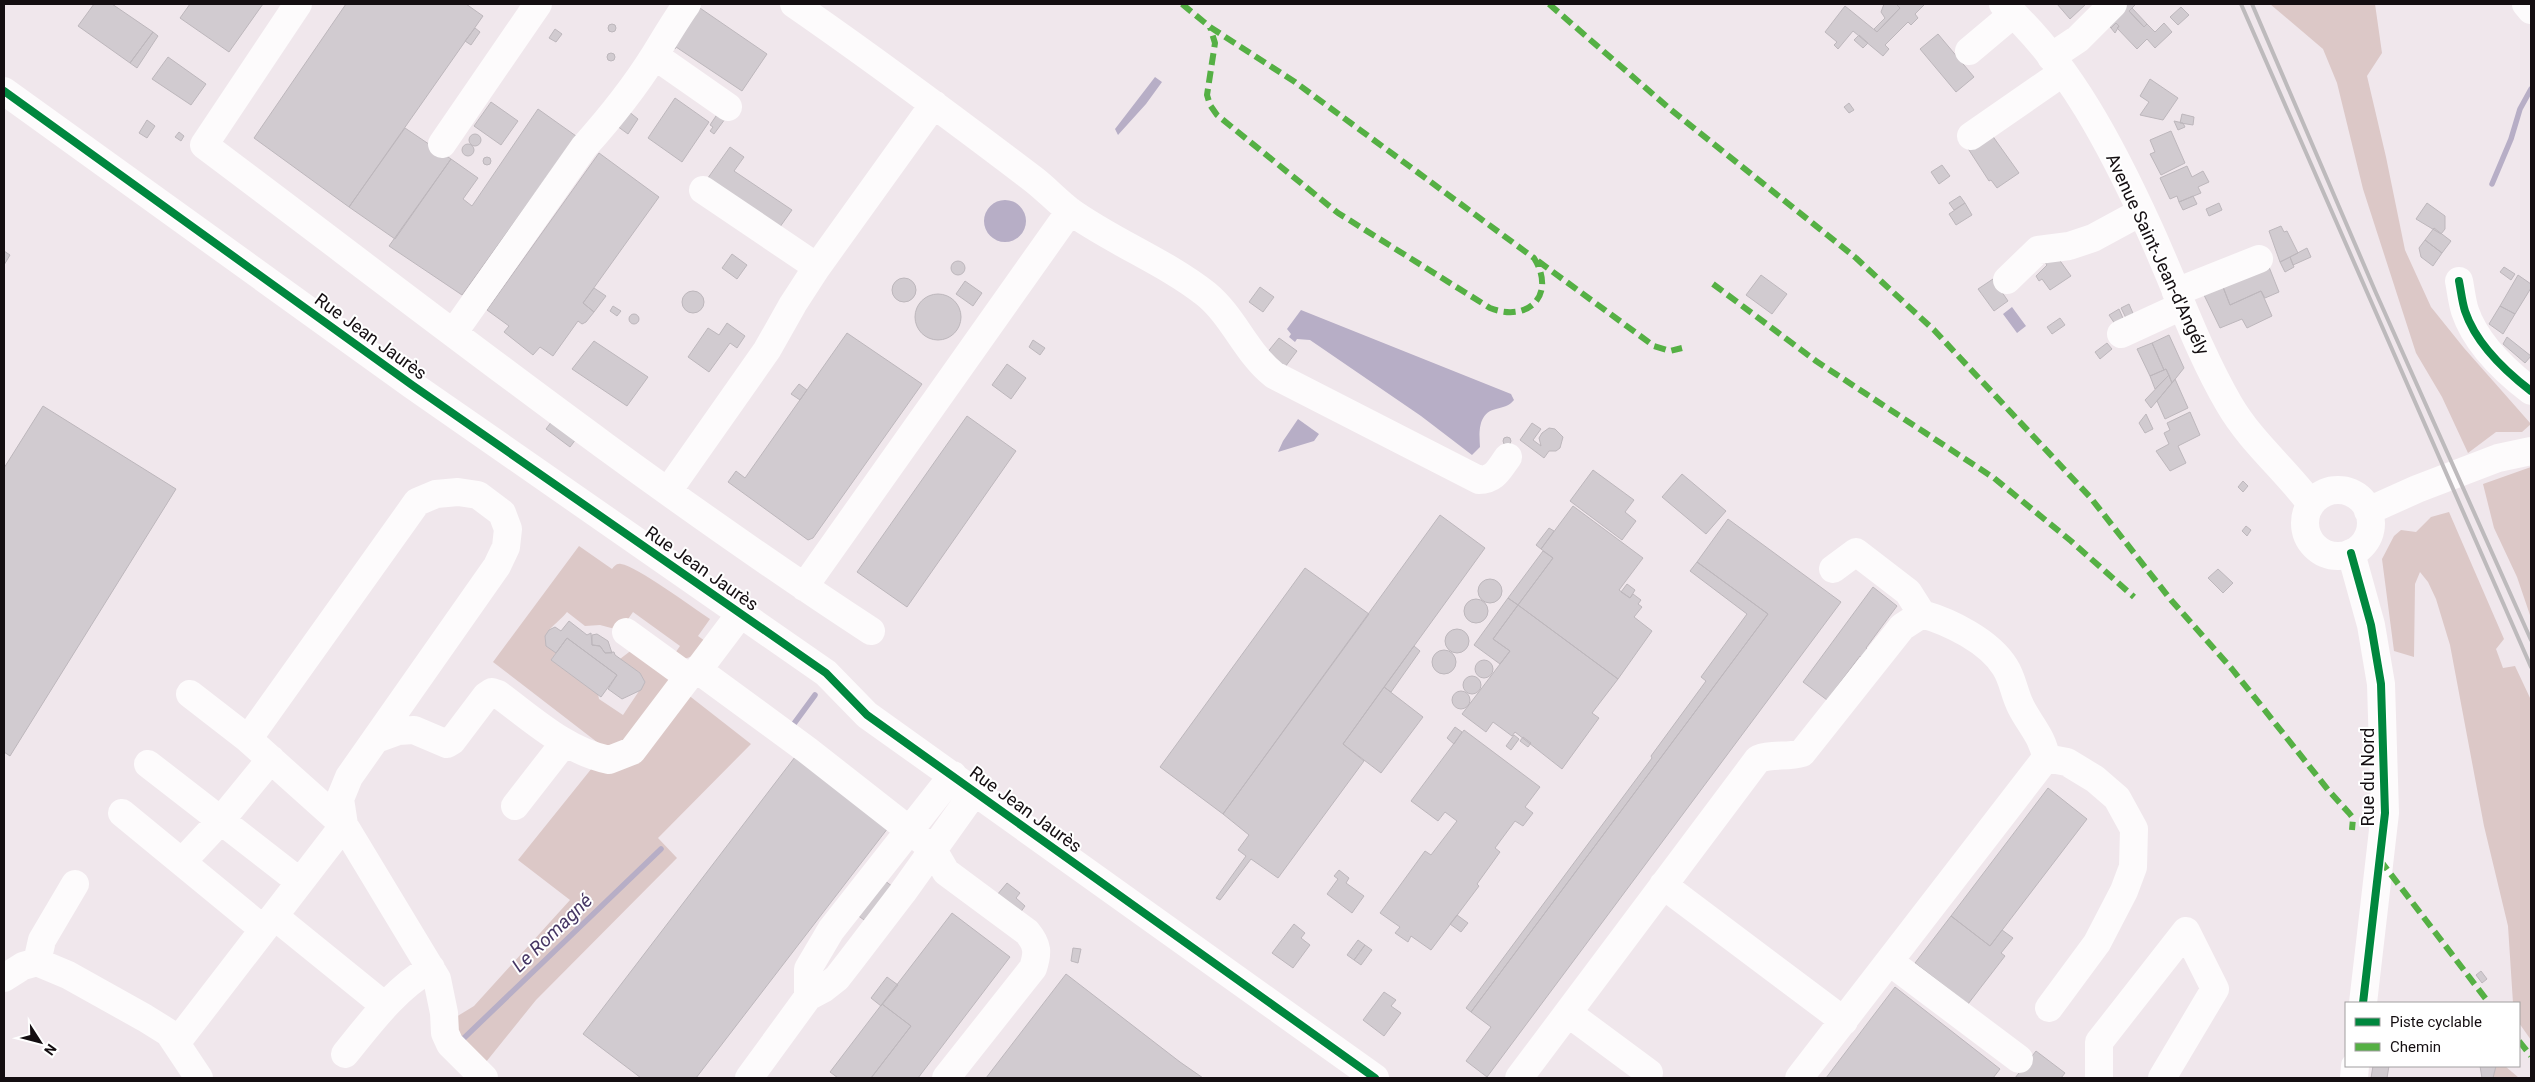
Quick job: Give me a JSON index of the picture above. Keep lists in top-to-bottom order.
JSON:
{
  "streets": {
    "street": ["Avenue Saint-Jean-d'Angély", "Rue Jean Jaurès", "Rue du Nord"]
  },
  "crossings": [
    ["Avenue Saint-Jean-d'Angély", "Rue du Nord"]
  ],
  "water": ["Le Romagné"],
  "legend": ["Piste cyclable", "Chemin"],
  "north": "bottom right"
}
